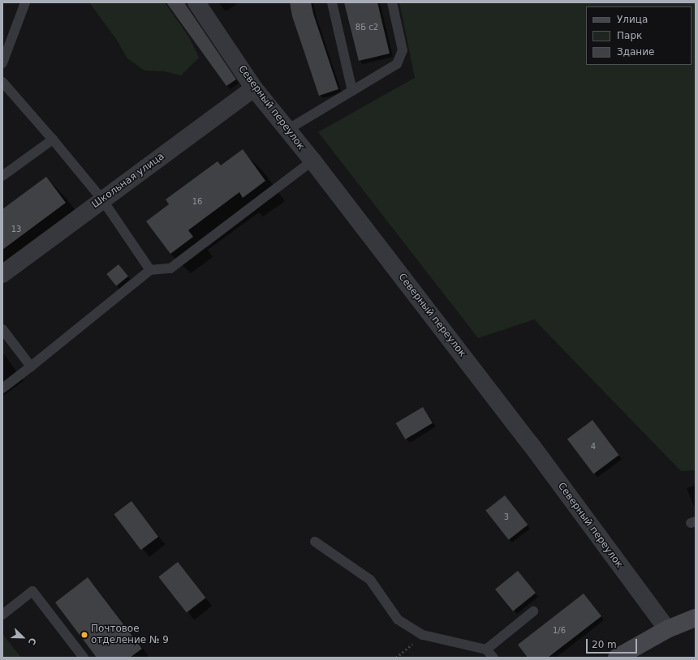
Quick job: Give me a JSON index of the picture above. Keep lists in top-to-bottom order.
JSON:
{
  "streets": {
    "street": ["Северный переулок", "Школьная улица"]
  },
  "crossings": [
    ["Северный переулок", "Школьная улица"]
  ],
  "places": ["Почтовое отделение № 9"],
  "house_numbers": [
    "8Б с2",
    "16",
    "13",
    "4",
    "3",
    "1/6"
  ],
  "legend": ["Улица", "Парк", "Здание"],
  "scale_bar": "20 m",
  "north": "bottom right"
}
